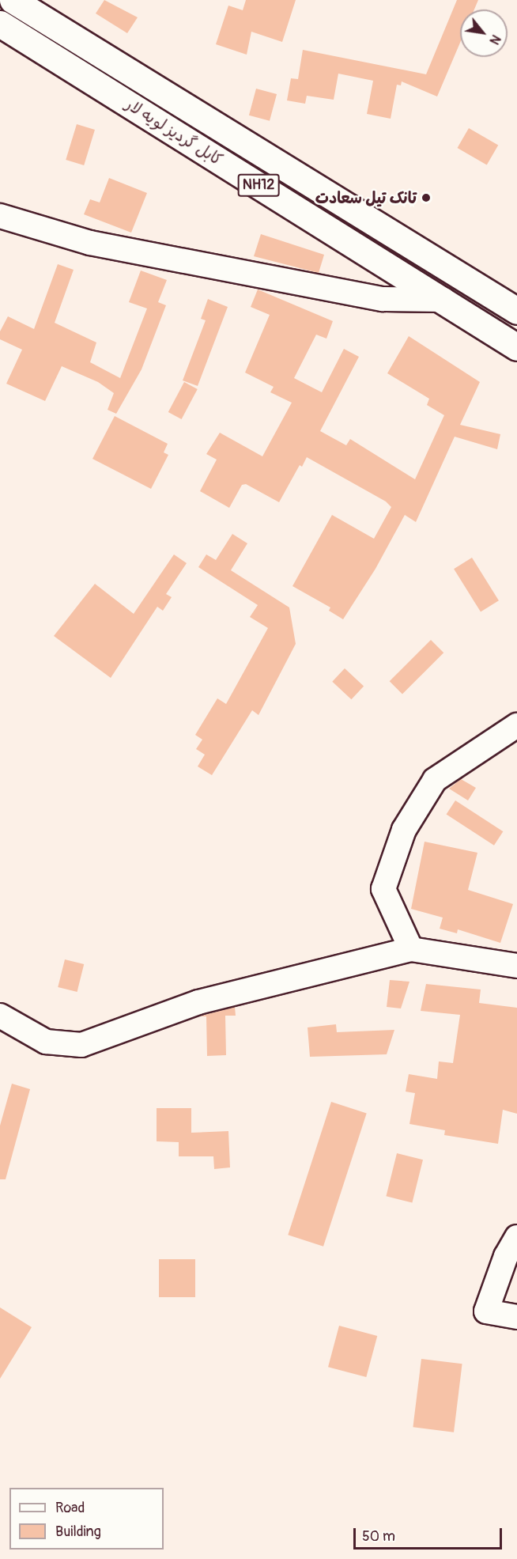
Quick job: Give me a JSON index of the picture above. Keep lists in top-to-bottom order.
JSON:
{
  "streets": {
    "highway": ["کابل گردیز لویه لار", "NH12"]
  },
  "places": ["تانک تیل سعادت"],
  "legend": ["Road", "Building"],
  "scale_bar": "50 m",
  "north": "bottom right"
}
